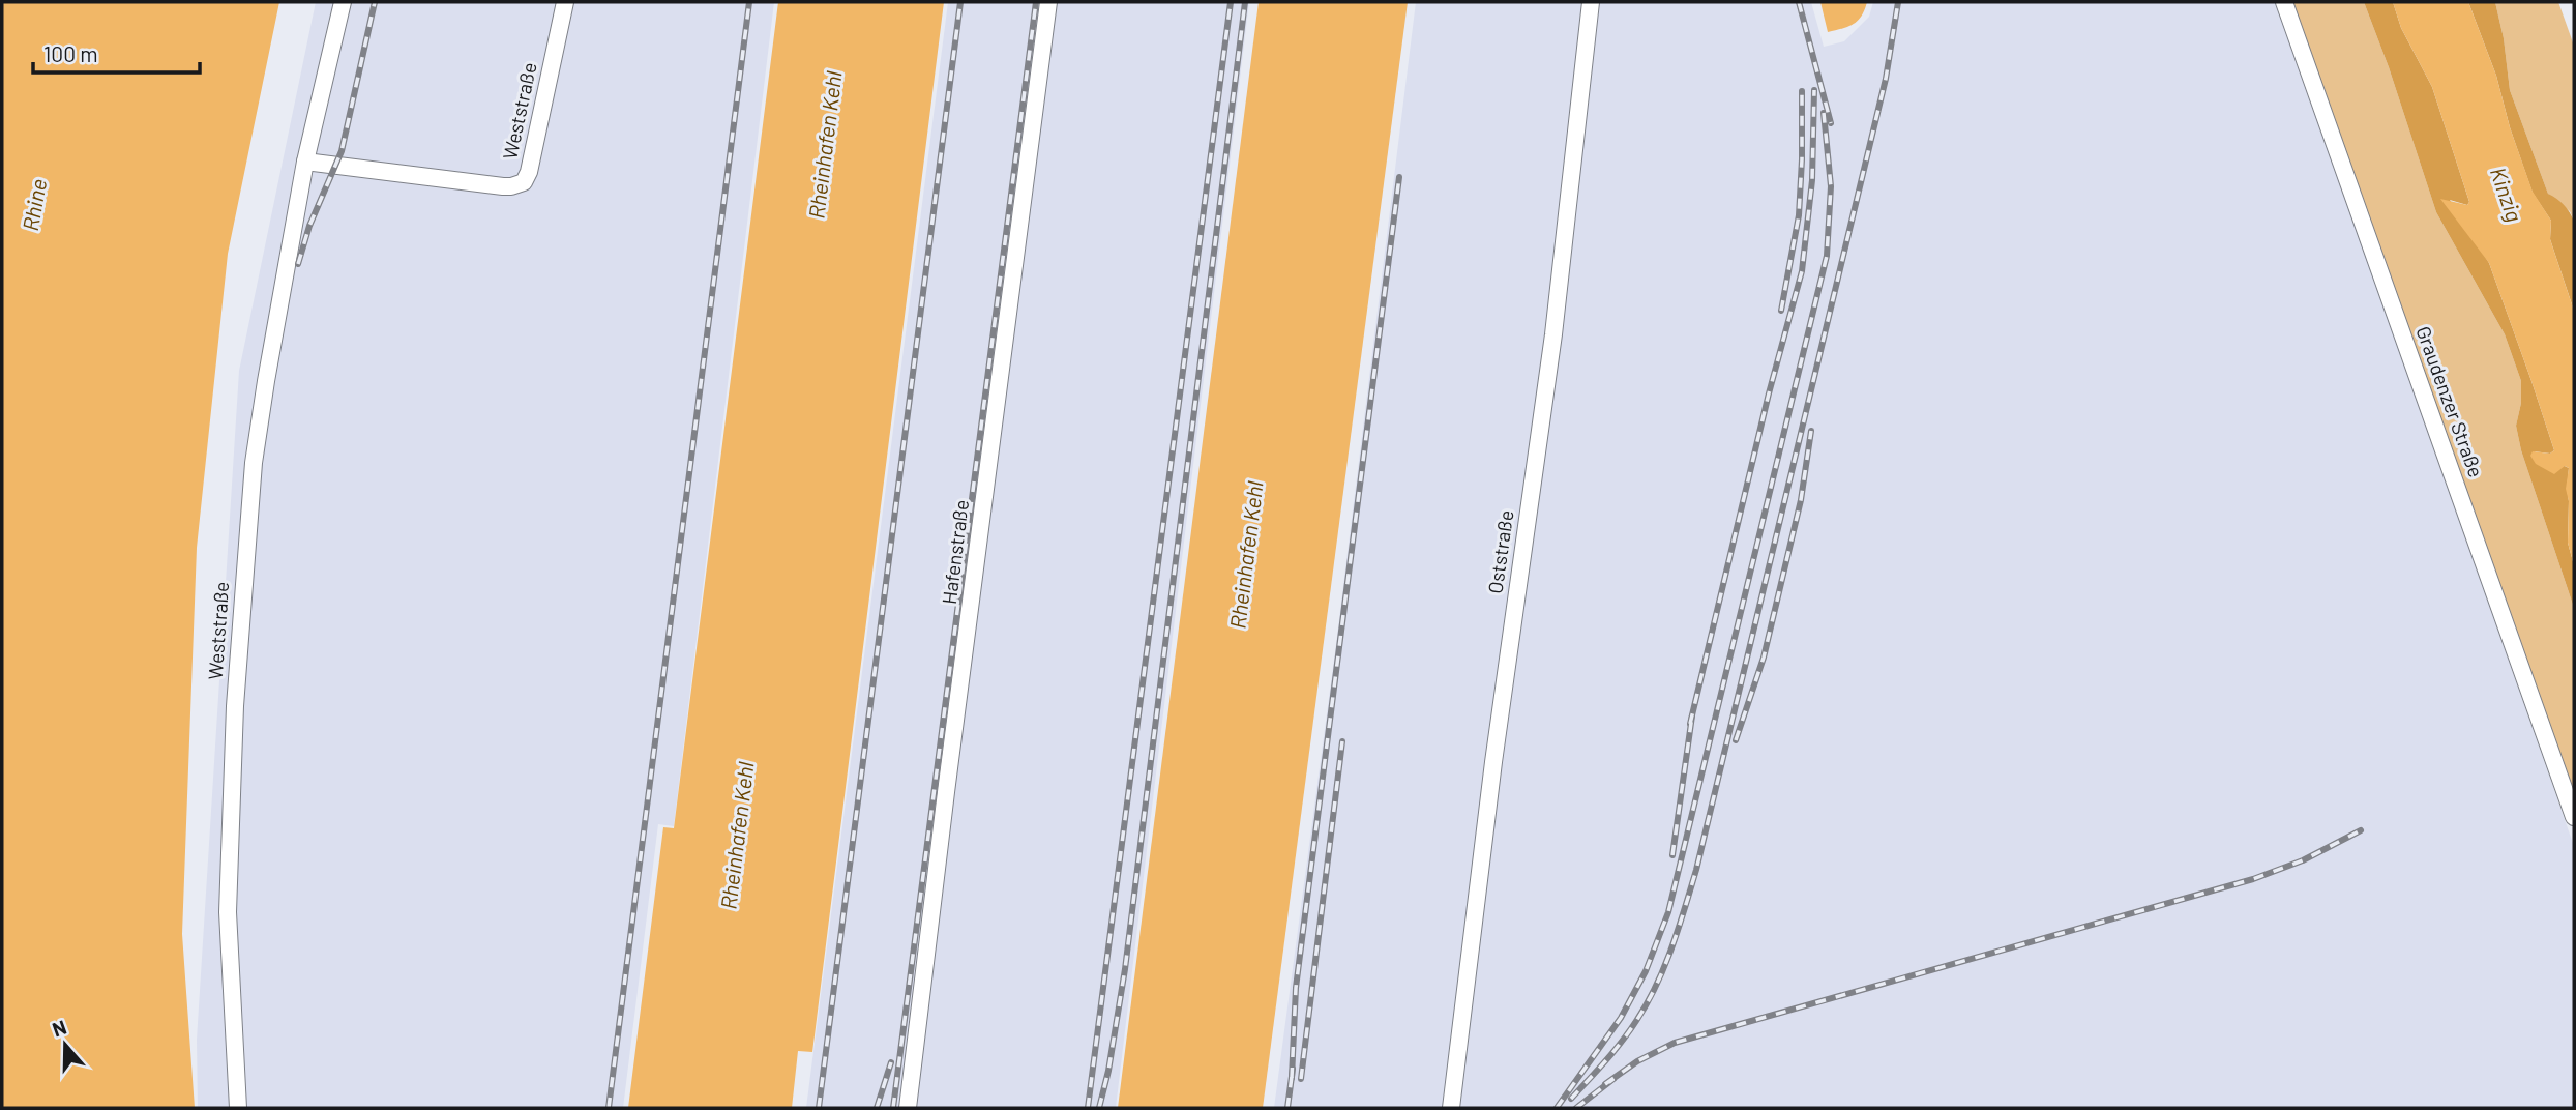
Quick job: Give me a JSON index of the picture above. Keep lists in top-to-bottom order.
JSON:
{
  "streets": {
    "street": [
      "Weststraße",
      "Graudenzer Straße",
      "Hafenstraße",
      "Oststraße"
    ]
  },
  "water": ["Rheinhafen Kehl", "Kinzig", "Rhine"],
  "scale_bar": "100 m",
  "north": "top"
}
